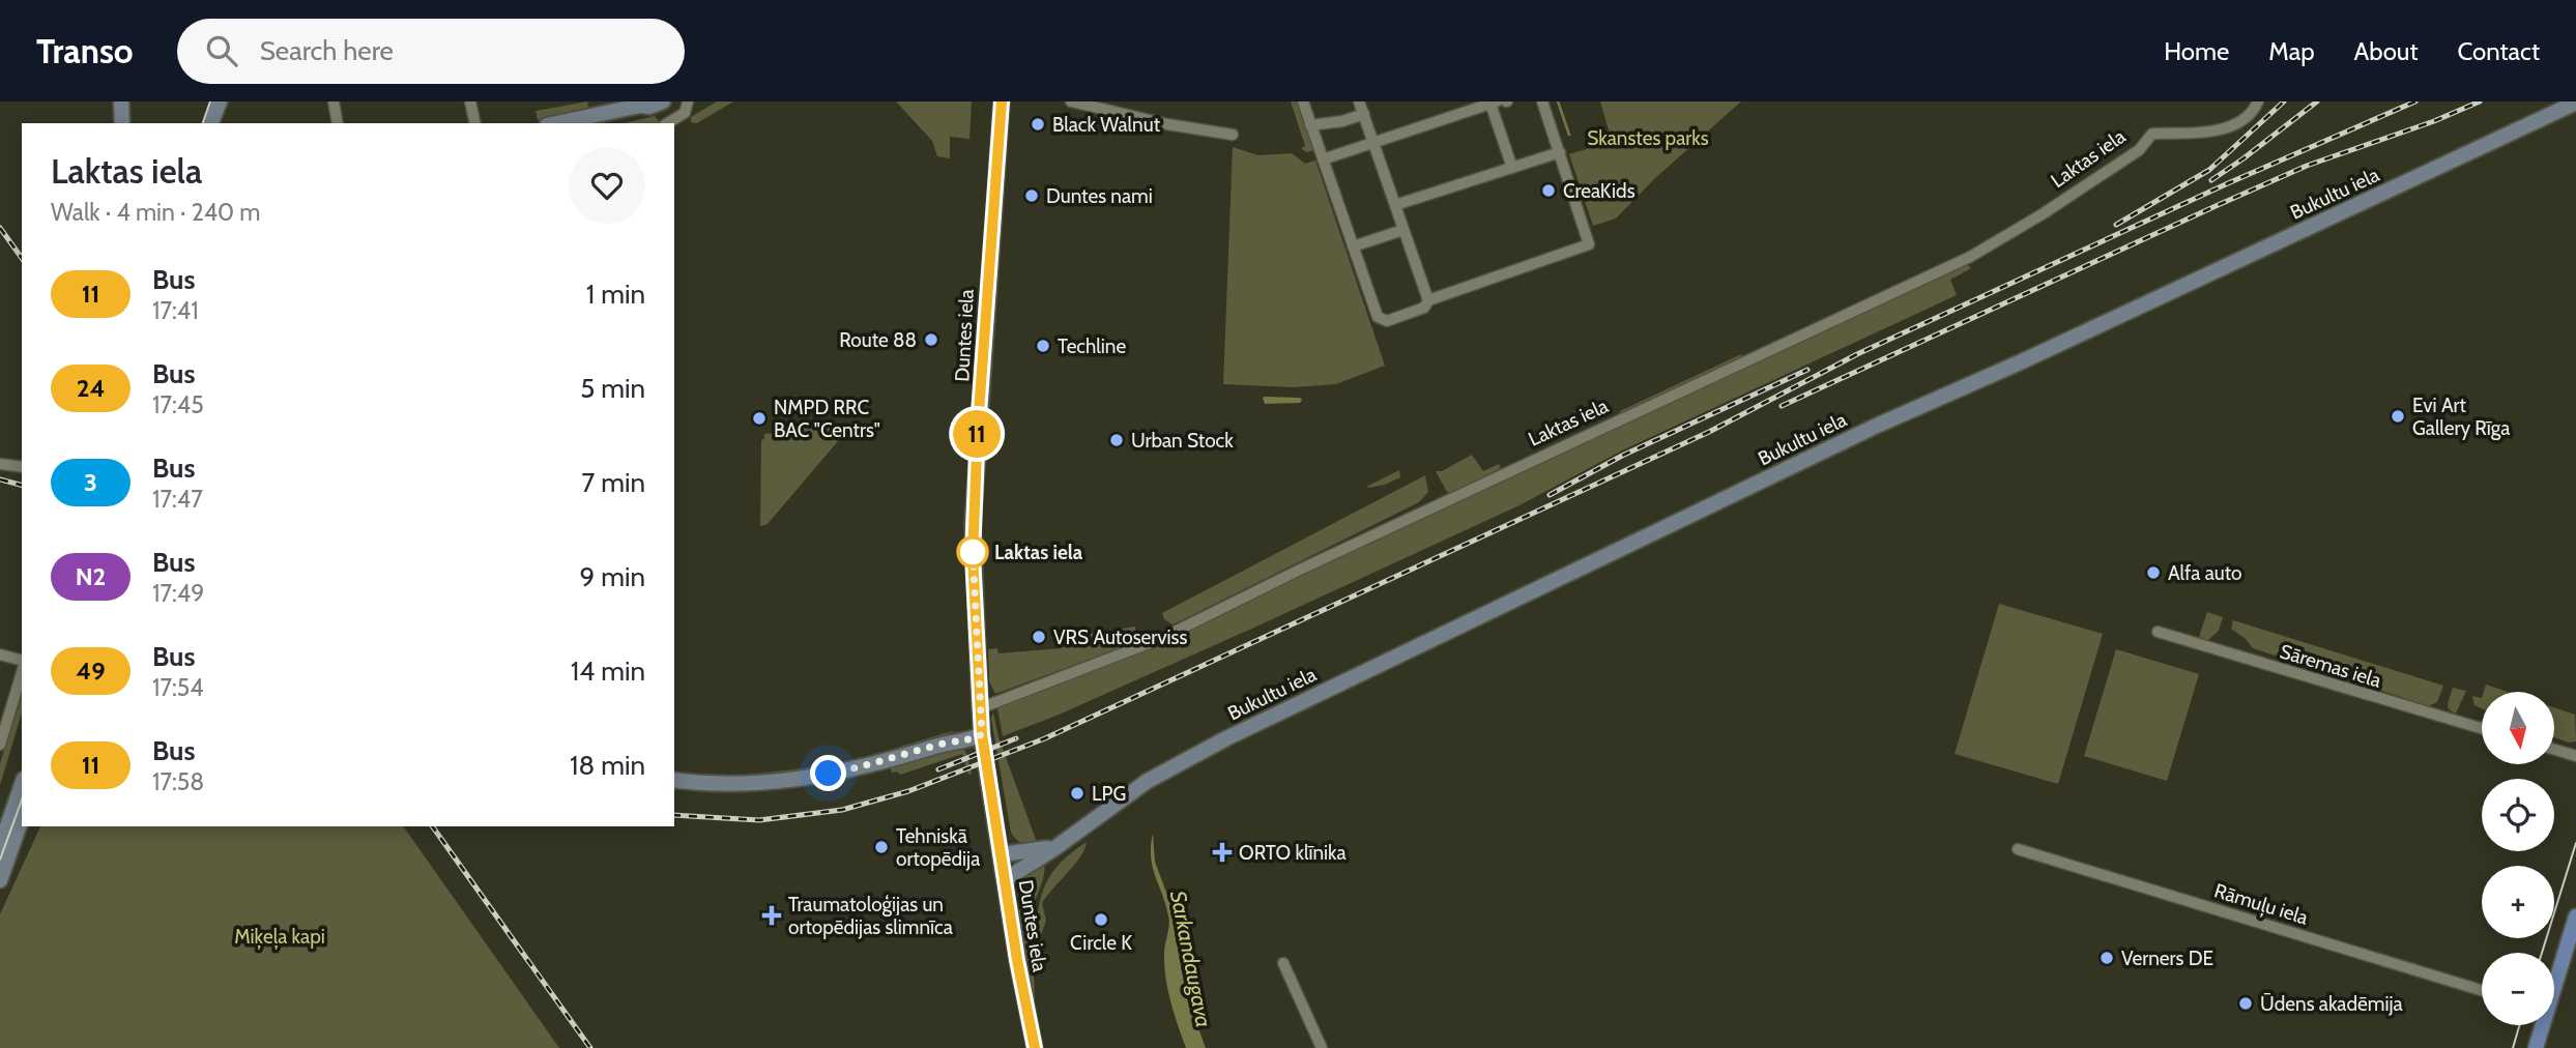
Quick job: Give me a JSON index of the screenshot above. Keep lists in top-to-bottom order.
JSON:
{
  "streets": {
    "main road": ["Duntes iela"],
    "street": [
      "Laktas iela",
      "Bukultu iela",
      "Sāremas iela",
      "Rāmuļu iela"
    ]
  },
  "crossings": [
    ["Laktas iela", "Duntes iela"],
    ["Bukultu iela", "Duntes iela"]
  ],
  "water": ["Sarkandaugava"],
  "parks": ["Skanstes parks", "Miķeļa kapi"],
  "places": {
    "other": [
      "Black Walnut",
      "CreaKids",
      "Duntes nami",
      "Route 88",
      "Techline",
      "Evi Art Gallery Rīga",
      "NMPD RRC BAC \"Centrs\"",
      "Urban Stock",
      "Laktas iela",
      "Alfa auto",
      "VRS Autoserviss",
      "LPG",
      "Tehniskā ortopēdija",
      "Circle K",
      "Verners DE",
      "Ūdens akadēmija"
    ],
    "health": ["ORTO klīnika", "Traumatoloģijas un ortopēdijas slimnīca"]
  },
  "lines": ["bus line 11"],
  "north": "bottom",
  "page": {
    "header": "Transo",
    "search": "Search here",
    "nav": [
      "Home",
      "Map",
      "About",
      "Contact"
    ],
    "on_map": "11",
    "heading": ["Laktas iela", "Walk · 4 min · 240 m"],
    "list": [
      {
        "mark": "11",
        "name": "Bus",
        "note": "17:41",
        "value": "1 min"
      },
      {
        "mark": "24",
        "name": "Bus",
        "note": "17:45",
        "value": "5 min"
      },
      {
        "mark": "3",
        "name": "Bus",
        "note": "17:47",
        "value": "7 min"
      },
      {
        "mark": "N2",
        "name": "Bus",
        "note": "17:49",
        "value": "9 min"
      },
      {
        "mark": "49",
        "name": "Bus",
        "note": "17:54",
        "value": "14 min"
      },
      {
        "mark": "11",
        "name": "Bus",
        "note": "17:58",
        "value": "18 min"
      }
    ],
    "map_buttons": ["+", "−"]
  }
}
